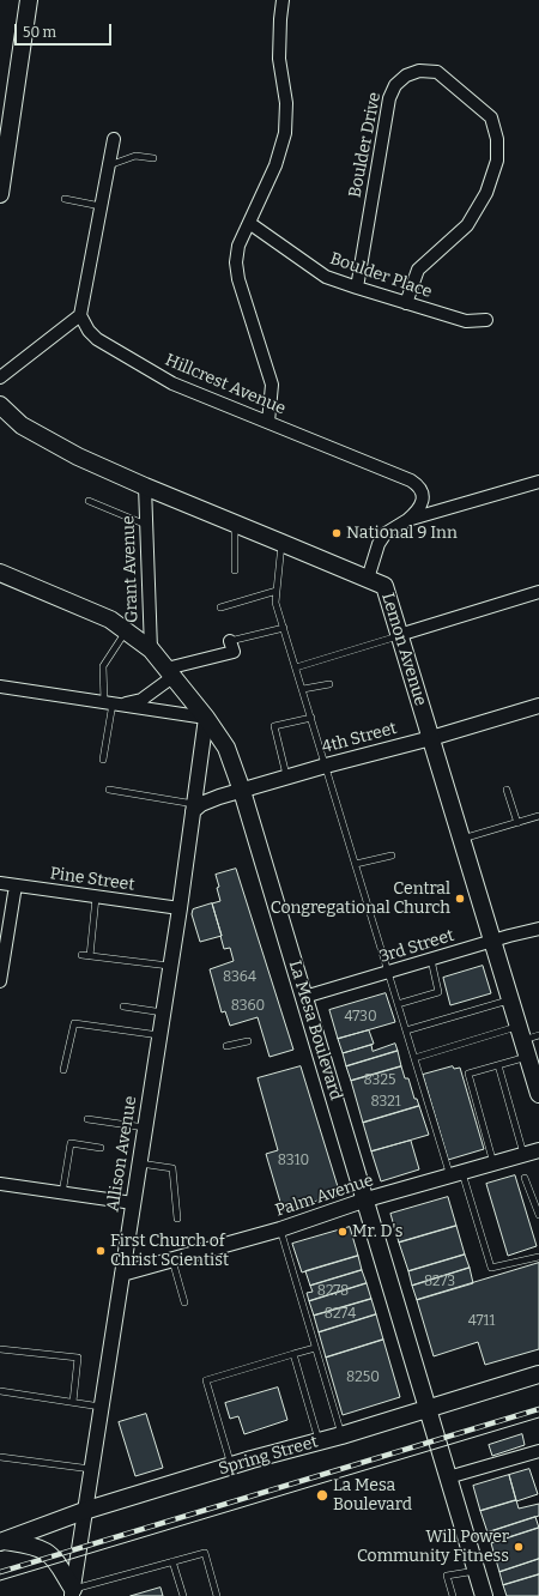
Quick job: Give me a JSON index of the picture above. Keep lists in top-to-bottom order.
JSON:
{
  "streets": {
    "main road": ["Lemon Avenue", "La Mesa Boulevard", "Spring Street"],
    "street": [
      "Boulder Drive",
      "Boulder Place",
      "Hillcrest Avenue",
      "Grant Avenue",
      "4th Street",
      "Pine Street",
      "3rd Street",
      "Allison Avenue",
      "Palm Avenue"
    ]
  },
  "crossings": [
    ["Boulder Drive", "Boulder Place"],
    ["Hillcrest Avenue", "Lemon Avenue"],
    ["Grant Avenue", "Lemon Avenue"],
    ["Grant Avenue", "La Mesa Boulevard"],
    ["Lemon Avenue", "4th Street"],
    ["Lemon Avenue", "3rd Street"],
    ["4th Street", "La Mesa Boulevard"],
    ["4th Street", "Allison Avenue"],
    ["Pine Street", "Allison Avenue"],
    ["3rd Street", "La Mesa Boulevard"],
    ["La Mesa Boulevard", "Allison Avenue"],
    ["La Mesa Boulevard", "Palm Avenue"],
    ["La Mesa Boulevard", "Spring Street"],
    ["Allison Avenue", "Palm Avenue"],
    ["Allison Avenue", "Spring Street"]
  ],
  "places": [
    "National 9 Inn",
    "Central Congregational Church",
    "Mr. D's",
    "First Church of Christ Scientist",
    "La Mesa Boulevard",
    "Will Power Community Fitness"
  ],
  "house_numbers": [
    "8364",
    "8360",
    "4730",
    "8325",
    "8321",
    "8310",
    "8273",
    "8278",
    "8274",
    "4711",
    "8250"
  ],
  "scale_bar": "50 m"
}
